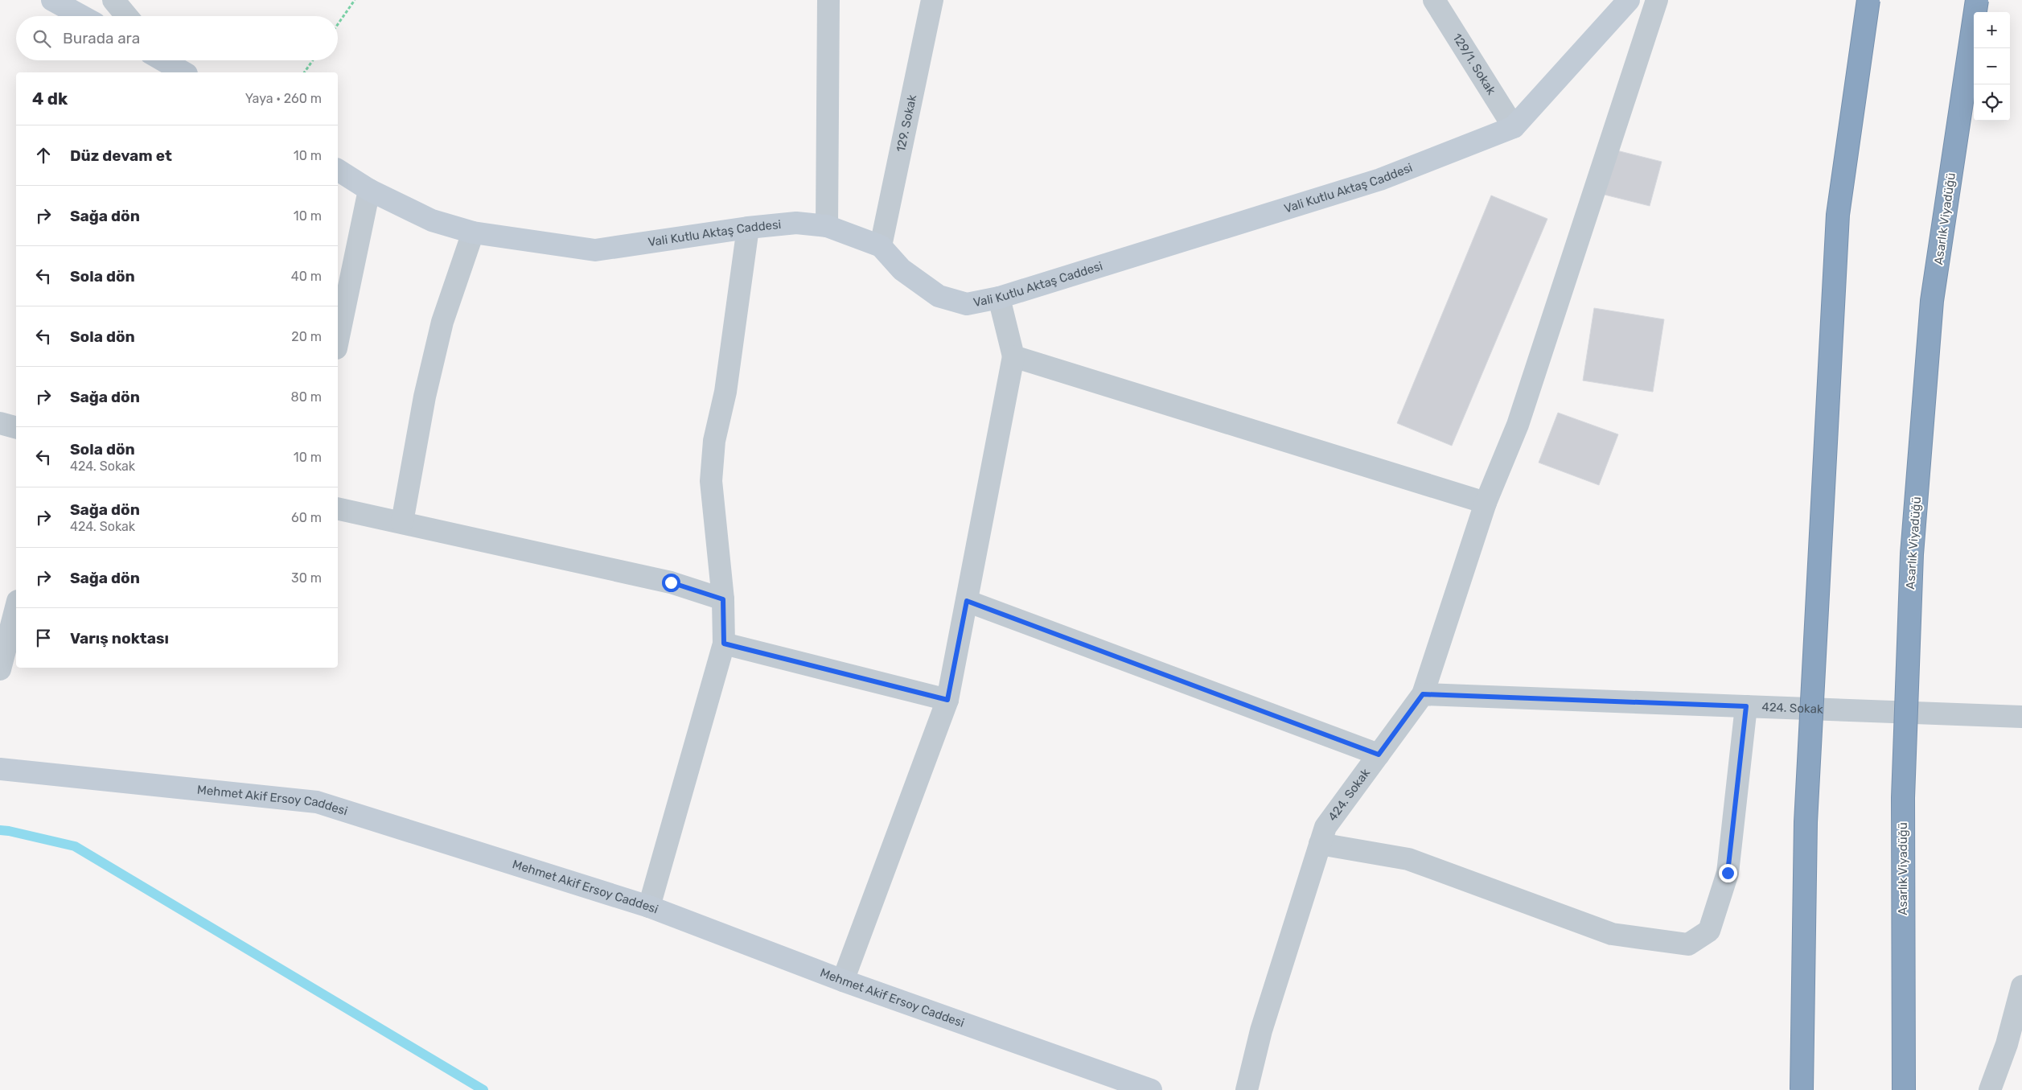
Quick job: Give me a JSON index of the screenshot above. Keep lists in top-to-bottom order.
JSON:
{
  "streets": {
    "highway": ["Asarlık Viyadüğü"],
    "street": [
      "129/1. Sokak",
      "129. Sokak",
      "Vali Kutlu Aktaş Caddesi",
      "424. Sokak",
      "Mehmet Akif Ersoy Caddesi"
    ]
  },
  "crossings": [
    ["129/1. Sokak", "Vali Kutlu Aktaş Caddesi"],
    ["129. Sokak", "Vali Kutlu Aktaş Caddesi"]
  ],
  "page": {
    "map_buttons": ["+", "−"],
    "search": "Burada ara",
    "heading": ["4 dk", "Yaya · 260 m"],
    "list": [
      ["Düz devam et", "10 m"],
      ["Sağa dön", "10 m"],
      ["Sola dön", "40 m"],
      ["Sola dön", "20 m"],
      ["Sağa dön", "80 m"],
      ["Sola dön", "424. Sokak", "10 m"],
      ["Sağa dön", "424. Sokak", "60 m"],
      ["Sağa dön", "30 m"],
      "Varış noktası"
    ]
  }
}
